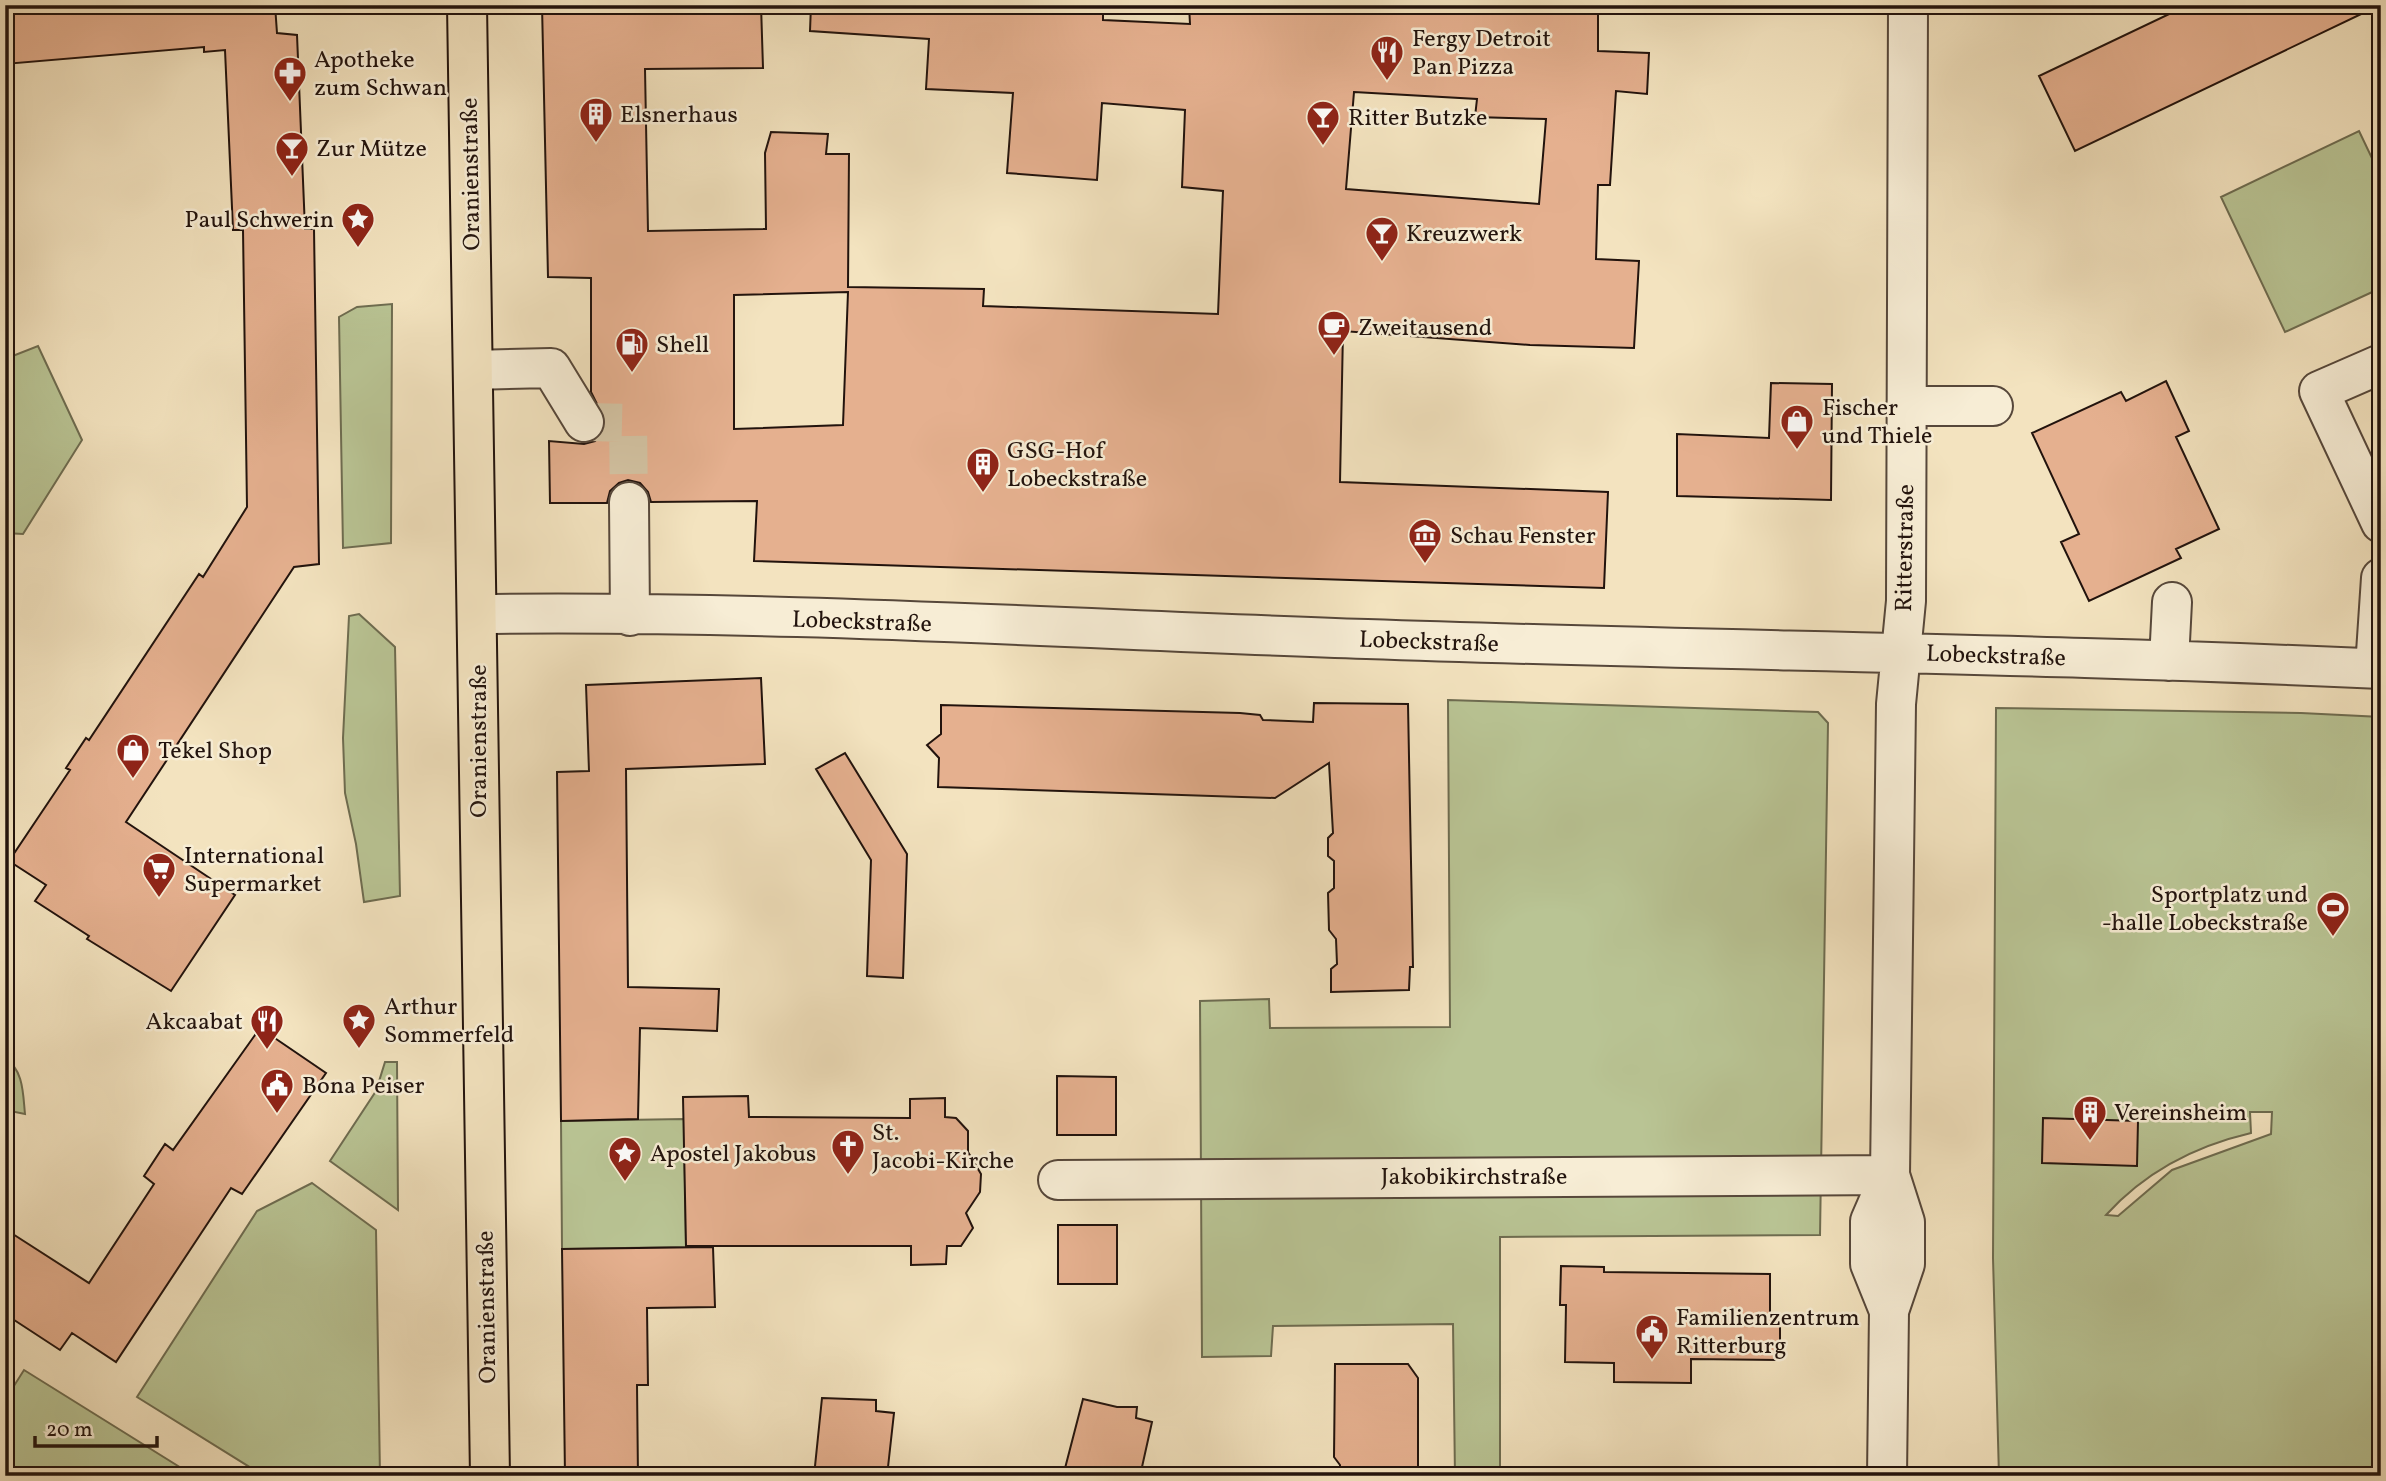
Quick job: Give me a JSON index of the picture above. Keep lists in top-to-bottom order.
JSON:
{
  "streets": {
    "main road": ["Oranienstraße"],
    "street": ["Ritterstraße", "Lobeckstraße", "Jakobikirchstraße"]
  },
  "crossings": [
    ["Oranienstraße", "Lobeckstraße"],
    ["Ritterstraße", "Lobeckstraße"],
    ["Ritterstraße", "Jakobikirchstraße"]
  ],
  "places": {
    "restaurant": ["Fergy Detroit Pan Pizza", "Akcaabat"],
    "pharmacy": ["Apotheke zum Schwan"],
    "building": ["Elsnerhaus", "GSG-Hof Lobeckstraße", "Vereinsheim"],
    "bar": ["Ritter Butzke", "Zur Mütze", "Kreuzwerk"],
    "place": ["Paul Schwerin", "Arthur Sommerfeld", "Apostel Jakobus"],
    "cafe": ["Zweitausend"],
    "fuel station": ["Shell"],
    "shop": ["Fischer und Thiele", "Tekel Shop"],
    "museum": ["Schau Fenster"],
    "supermarket": ["International Supermarket"],
    "sports": ["Sportplatz und -halle Lobeckstraße"],
    "public building": ["Bona Peiser", "Familienzentrum Ritterburg"],
    "church": ["St. Jacobi-Kirche"]
  },
  "scale_bar": "20 m"
}
